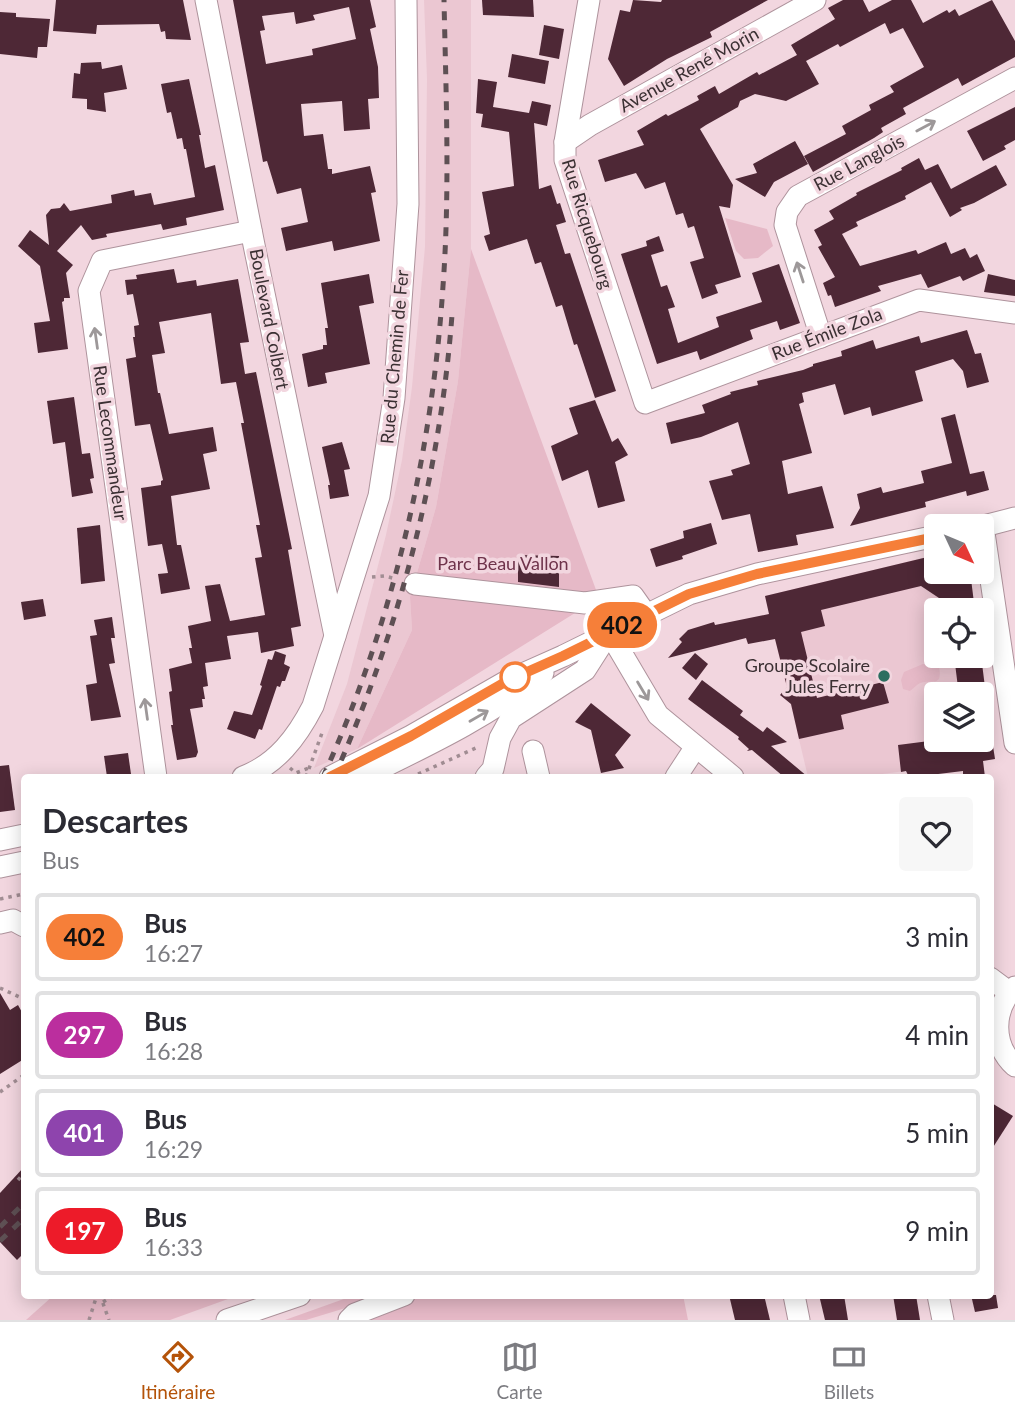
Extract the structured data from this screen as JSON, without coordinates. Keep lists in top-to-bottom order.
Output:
{
  "streets": {
    "street": [
      "Avenue René Morin",
      "Rue Langlois",
      "Rue Ricquebourg",
      "Boulevard Colbert",
      "Rue Émile Zola",
      "Rue du Chemin de Fer",
      "Rue Lecommandeur"
    ]
  },
  "crossings": [
    ["Avenue René Morin", "Rue Ricquebourg"],
    ["Rue Langlois", "Rue Émile Zola"],
    ["Rue Ricquebourg", "Rue Émile Zola"],
    ["Boulevard Colbert", "Rue du Chemin de Fer"],
    ["Boulevard Colbert", "Rue Lecommandeur"]
  ],
  "one_way": ["Rue Langlois", "Rue Lecommandeur"],
  "parks": ["Parc Beau Vallon"],
  "places": ["Groupe Scolaire Jules Ferry"],
  "lines": ["bus line 402"],
  "north": "bottom right",
  "page": {
    "on_map": "402",
    "heading": ["Descartes", "Bus"],
    "list": [
      {
        "mark": "402",
        "name": "Bus",
        "note": "16:27",
        "value": "3 min"
      },
      {
        "mark": "297",
        "name": "Bus",
        "note": "16:28",
        "value": "4 min"
      },
      {
        "mark": "401",
        "name": "Bus",
        "note": "16:29",
        "value": "5 min"
      },
      {
        "mark": "197",
        "name": "Bus",
        "note": "16:33",
        "value": "9 min"
      }
    ],
    "tabs": ["Itinéraire", "Carte", "Billets"]
  }
}
